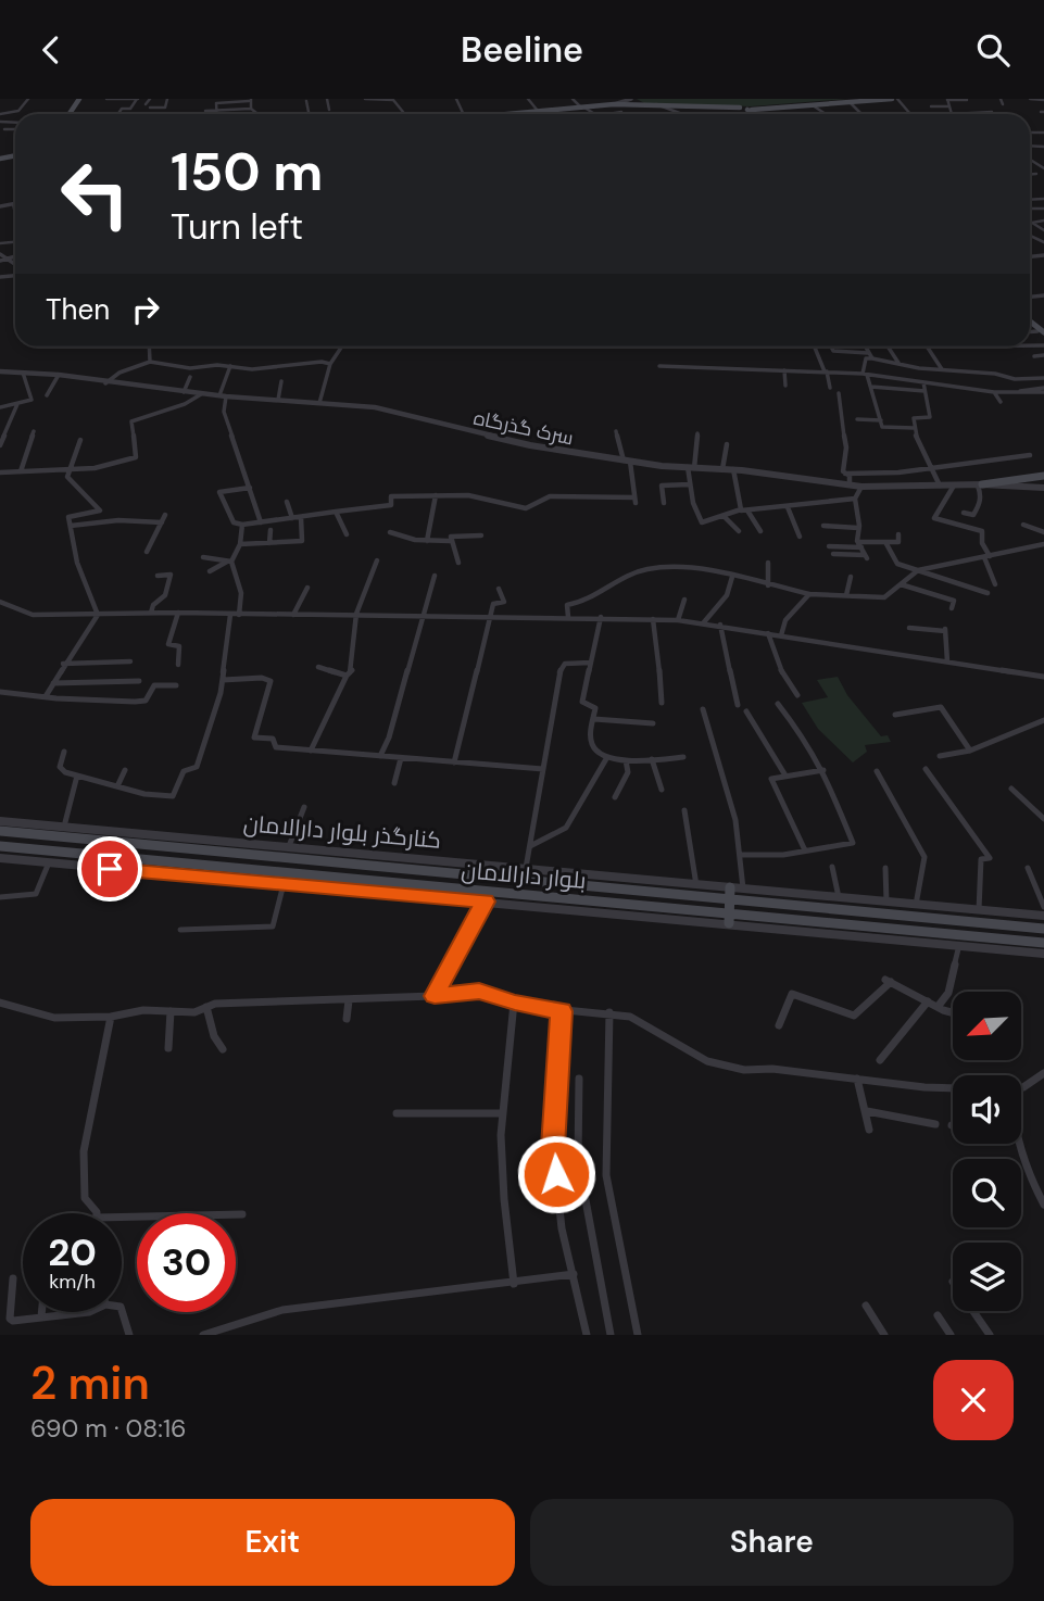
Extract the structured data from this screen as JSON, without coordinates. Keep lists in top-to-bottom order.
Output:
{
  "streets": {
    "main road": ["بلوار دارالامان"],
    "street": ["سرک گذرگاه", "کنارگذر بلوار دارالامان"]
  },
  "crossings": [
    ["کنارگذر بلوار دارالامان", "بلوار دارالامان"]
  ],
  "north": "bottom left",
  "page": {
    "header": "Beeline",
    "turn": ["150 m", "Turn left"],
    "then": "Then",
    "speed": "20 km/h",
    "limit": "30",
    "heading": ["2 min", "690 m · 08:16"],
    "buttons": ["Exit", "Share"]
  }
}
